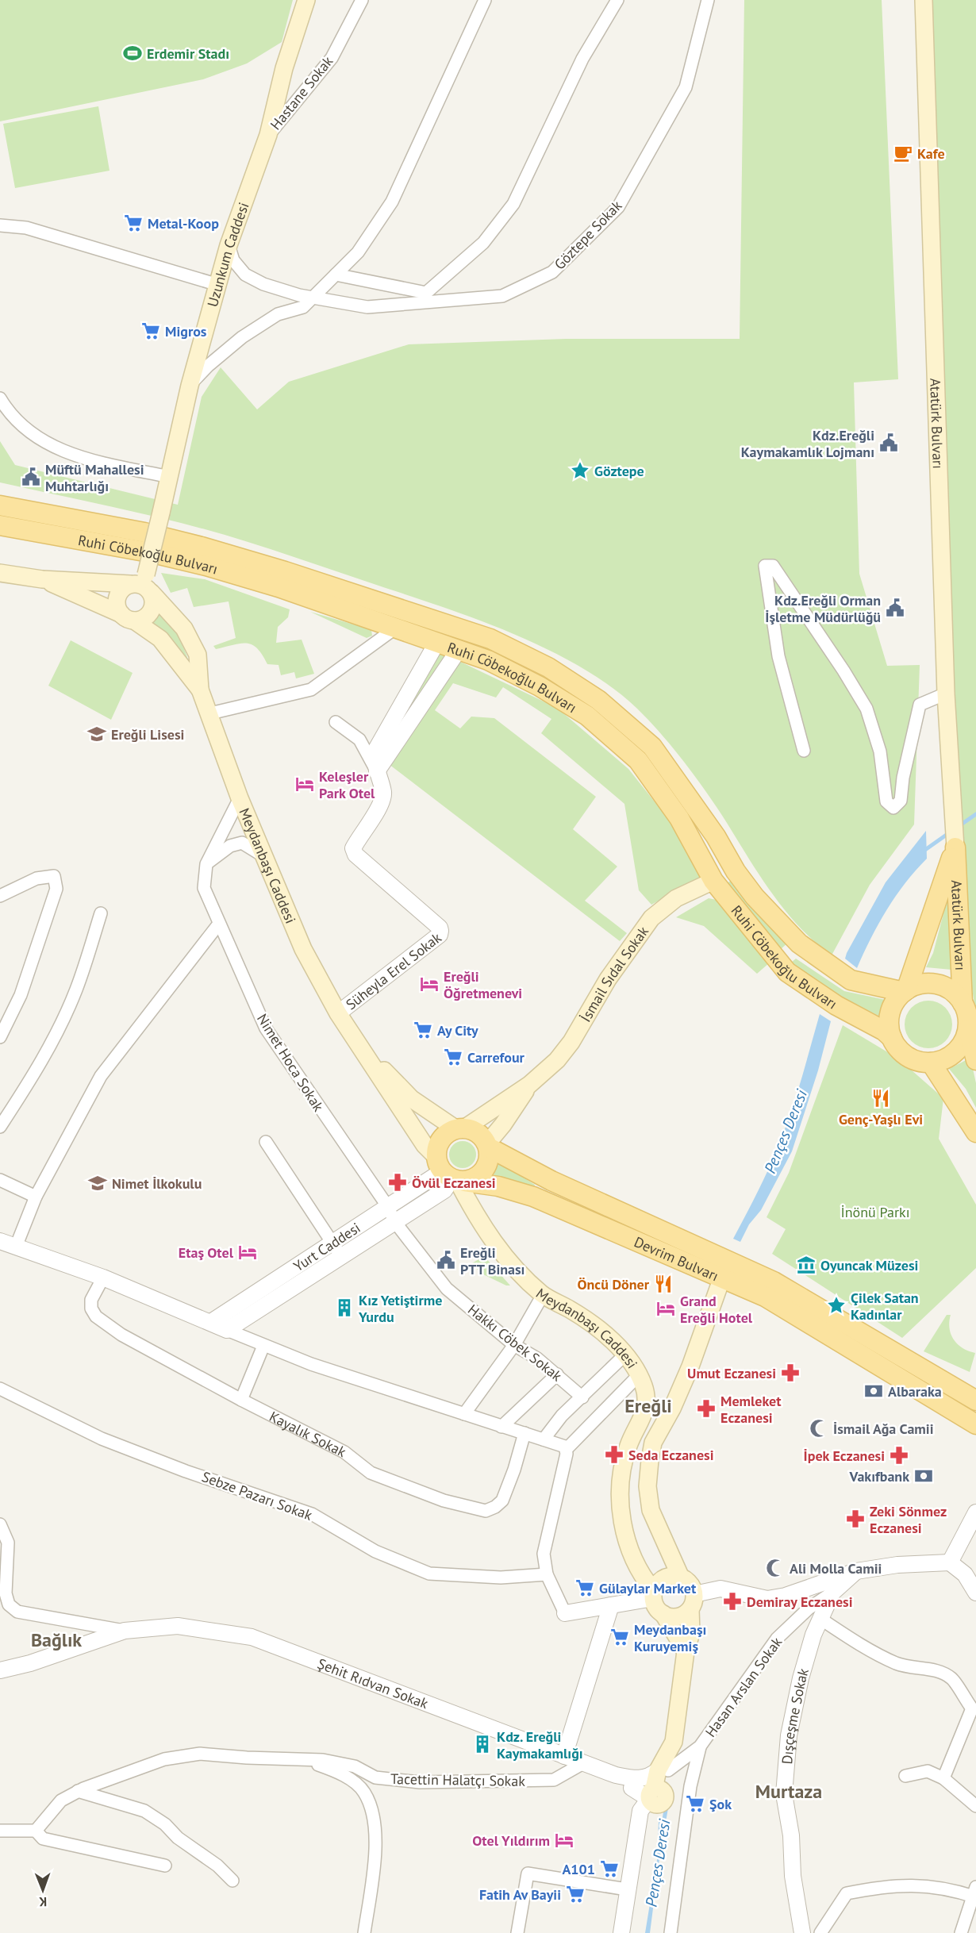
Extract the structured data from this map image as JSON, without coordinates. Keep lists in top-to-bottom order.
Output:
{
  "streets": {
    "main road": [
      "Uzunkum Caddesi",
      "Atatürk Bulvarı",
      "Ruhi Cöbekoğlu Bulvarı",
      "Meydanbaşı Caddesi",
      "İsmail Sıdal Sokak",
      "Devrim Bulvarı"
    ],
    "street": [
      "Hastane Sokak",
      "Göztepe Sokak",
      "Süheyla Erel Sokak",
      "Nimet Hoca Sokak",
      "Yurt Caddesi",
      "Hakkı Cöbek Sokak",
      "Kayalık Sokak",
      "Sebze Pazarı Sokak",
      "Şehit Rıdvan Sokak",
      "Hasan Arslan Sokak",
      "Dışçeşme Sokak",
      "Tacettin Halatçı Sokak"
    ]
  },
  "crossings": [
    ["Hastane Sokak", "Uzunkum Caddesi"],
    ["Göztepe Sokak", "Uzunkum Caddesi"],
    ["Uzunkum Caddesi", "Meydanbaşı Caddesi"],
    ["Atatürk Bulvarı", "Ruhi Cöbekoğlu Bulvarı"],
    ["Ruhi Cöbekoğlu Bulvarı", "Süheyla Erel Sokak"],
    ["Ruhi Cöbekoğlu Bulvarı", "İsmail Sıdal Sokak"],
    ["Meydanbaşı Caddesi", "Süheyla Erel Sokak"],
    ["Meydanbaşı Caddesi", "İsmail Sıdal Sokak"],
    ["Meydanbaşı Caddesi", "Nimet Hoca Sokak"],
    ["Meydanbaşı Caddesi", "Yurt Caddesi"],
    ["Meydanbaşı Caddesi", "Devrim Bulvarı"],
    ["İsmail Sıdal Sokak", "Devrim Bulvarı"],
    ["Nimet Hoca Sokak", "Yurt Caddesi"],
    ["Nimet Hoca Sokak", "Hakkı Cöbek Sokak"],
    ["Yurt Caddesi", "Devrim Bulvarı"],
    ["Yurt Caddesi", "Hakkı Cöbek Sokak"],
    ["Şehit Rıdvan Sokak", "Tacettin Halatçı Sokak"],
    ["Hasan Arslan Sokak", "Dışçeşme Sokak"]
  ],
  "districts": ["Ereğli", "Bağlık", "Murtaza"],
  "water": ["Pençes Deresi"],
  "parks": ["İnönü Parkı"],
  "places": {
    "sports": ["Erdemir Stadı"],
    "cafe": ["Kafe"],
    "supermarket": [
      "Metal-Koop",
      "Migros",
      "Ay City",
      "Carrefour",
      "Gülaylar Market",
      "Meydanbaşı Kuruyemiş",
      "Şok",
      "A101",
      "Fatih Av Bayii"
    ],
    "public building": [
      "Kdz.Ereğli Kaymakamlık Lojmanı",
      "Müftü Mahallesi Muhtarlığı",
      "Kdz.Ereğli Orman İşletme Müdürlüğü",
      "Ereğli PTT Binası"
    ],
    "place": ["Göztepe", "Çilek Satan Kadınlar"],
    "school or university": ["Ereğli Lisesi", "Nimet İlkokulu"],
    "hotel": [
      "Keleşler Park Otel",
      "Ereğli Öğretmenevi",
      "Etaş Otel",
      "Grand Ereğli Hotel",
      "Otel Yıldırım"
    ],
    "restaurant": ["Genç-Yaşlı Evi", "Öncü Döner"],
    "pharmacy": [
      "Övül Eczanesi",
      "Umut Eczanesi",
      "Memleket Eczanesi",
      "Seda Eczanesi",
      "İpek Eczanesi",
      "Zeki Sönmez Eczanesi",
      "Demiray Eczanesi"
    ],
    "museum": ["Oyuncak Müzesi"],
    "building": ["Kız Yetiştirme Yurdu", "Kdz. Ereğli Kaymakamlığı"],
    "bank": ["Albaraka", "Vakıfbank"],
    "mosque": ["İsmail Ağa Camii", "Ali Molla Camii"]
  },
  "north": "bottom"
}
